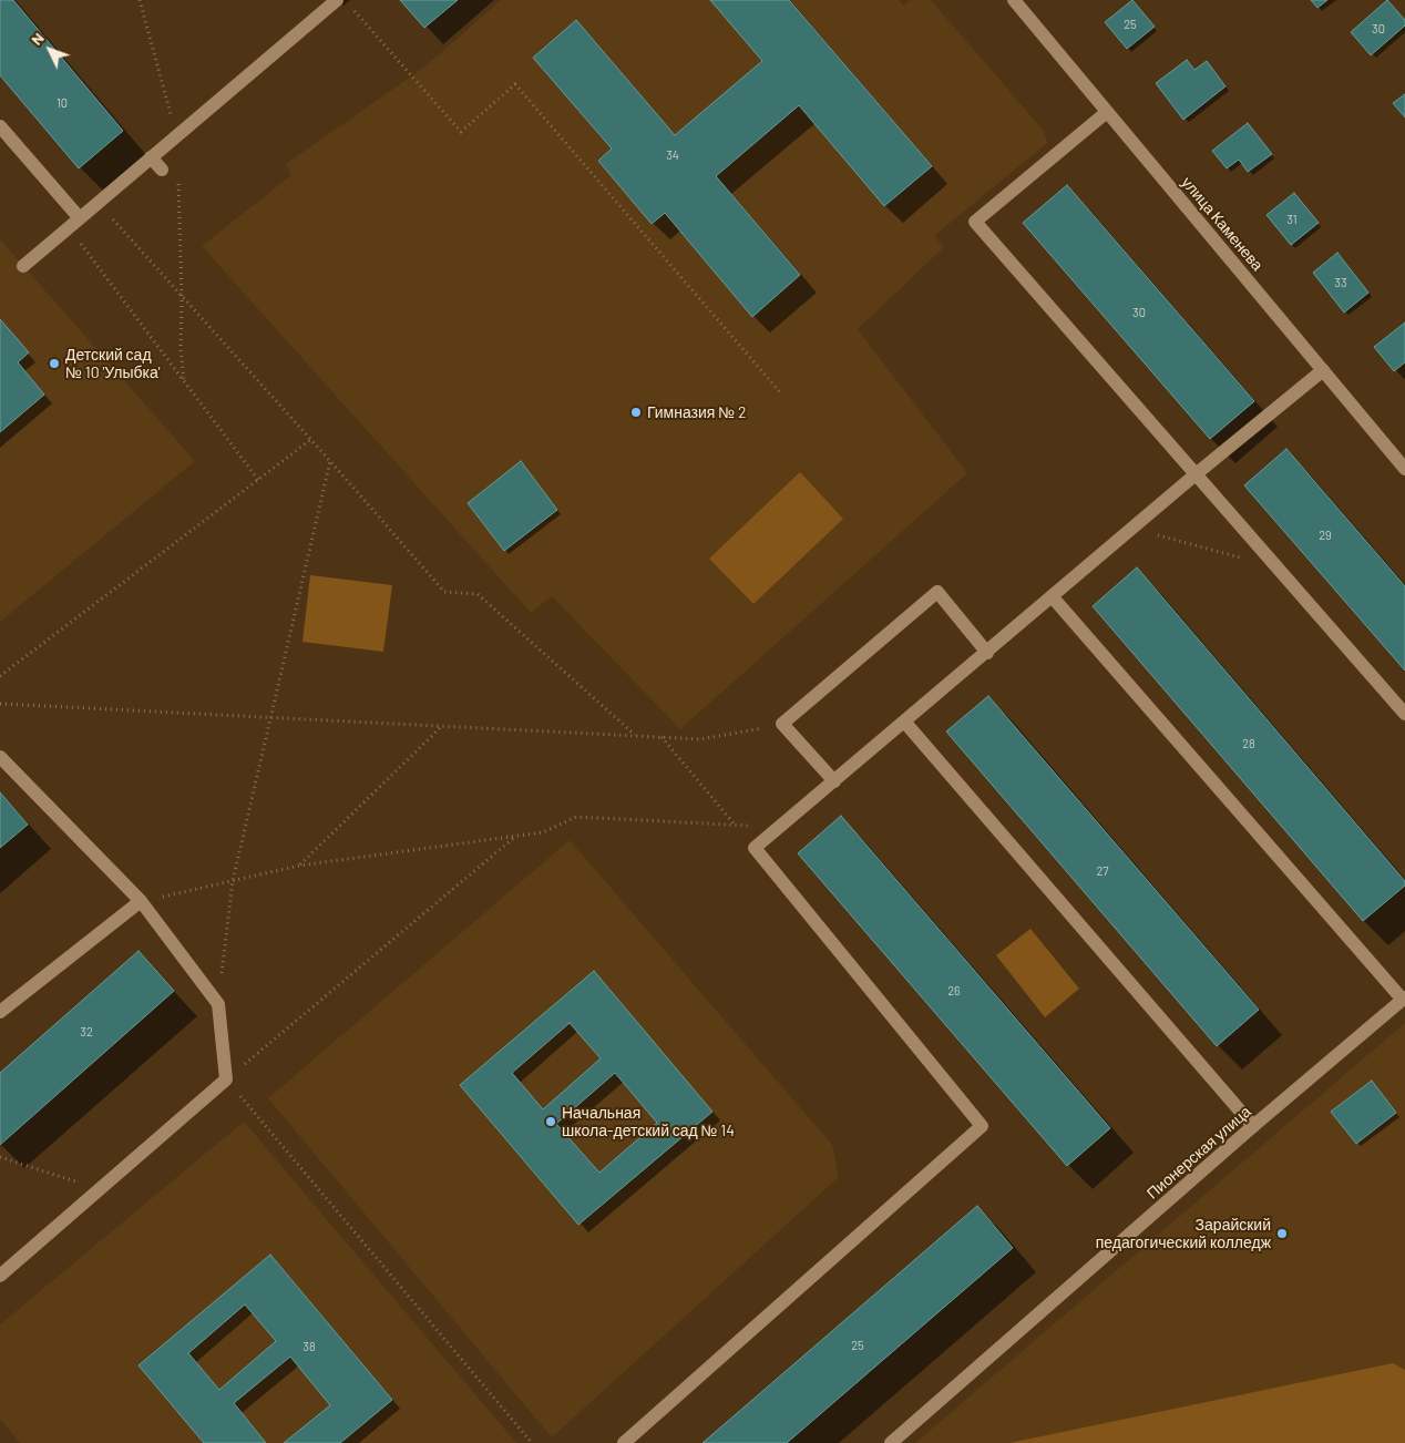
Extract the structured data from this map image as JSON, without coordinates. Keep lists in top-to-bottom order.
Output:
{
  "streets": {
    "main road": ["улица Каменева", "Пионерская улица"]
  },
  "places": [
    "Детский сад № 10 'Улыбка'",
    "Гимназия № 2",
    "Начальная школа-детский сад № 14",
    "Зарайский педагогический колледж"
  ],
  "house_numbers": [
    "25",
    "30",
    "10",
    "34",
    "31",
    "33",
    "30",
    "29",
    "28",
    "27",
    "26",
    "32",
    "25",
    "38"
  ],
  "north": "top left"
}
